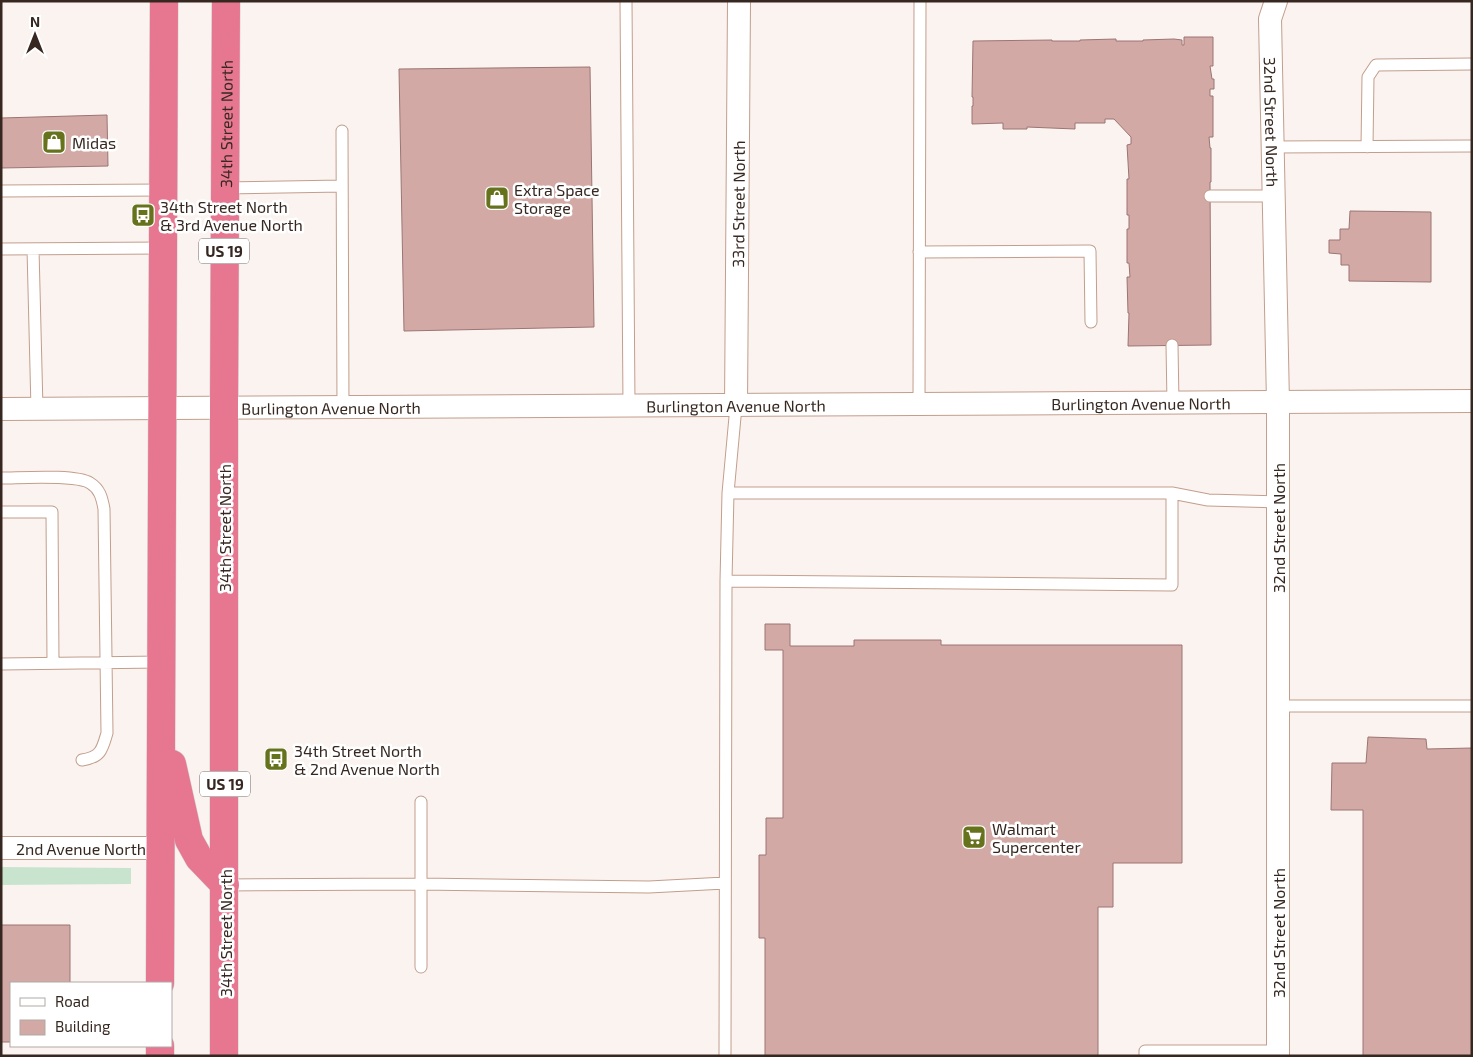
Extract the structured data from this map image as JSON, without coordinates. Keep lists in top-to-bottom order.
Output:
{
  "streets": {
    "highway": ["34th Street North", "US 19"],
    "street": [
      "32nd Street North",
      "33rd Street North",
      "Burlington Avenue North",
      "2nd Avenue North"
    ]
  },
  "crossings": [
    ["32nd Street North", "Burlington Avenue North"],
    ["34th Street North", "Burlington Avenue North"],
    ["33rd Street North", "Burlington Avenue North"]
  ],
  "places": {
    "shop": ["Midas", "Extra Space Storage"],
    "bus stop": ["34th Street North & 3rd Avenue North", "34th Street North & 2nd Avenue North"],
    "supermarket": ["Walmart Supercenter"]
  },
  "legend": ["Road", "Building"],
  "north": "top"
}
